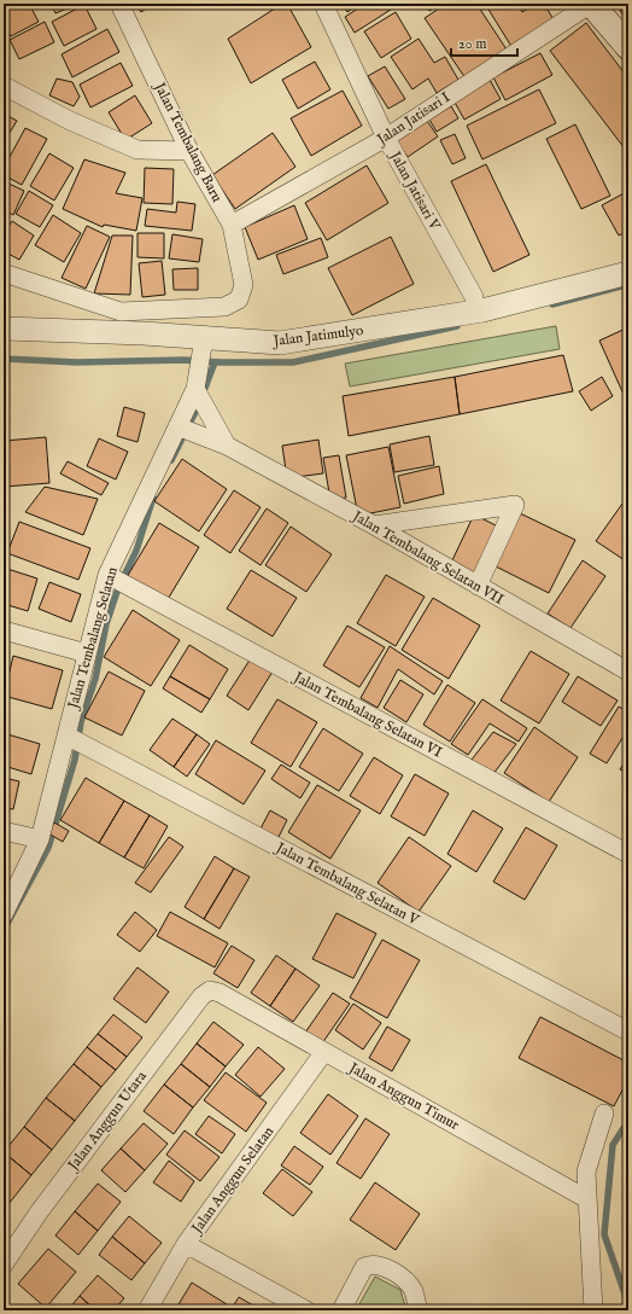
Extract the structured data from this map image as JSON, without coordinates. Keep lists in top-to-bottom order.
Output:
{
  "streets": {
    "street": [
      "Jalan Jatisari I",
      "Jalan Tembalang Baru",
      "Jalan Jatisari V",
      "Jalan Jatimulyo",
      "Jalan Tembalang Selatan VII",
      "Jalan Tembalang Selatan",
      "Jalan Tembalang Selatan VI",
      "Jalan Tembalang Selatan V",
      "Jalan Anggun Timur",
      "Jalan Anggun Utara",
      "Jalan Anggun Selatan"
    ]
  },
  "crossings": [
    ["Jalan Jatisari I", "Jalan Tembalang Baru"],
    ["Jalan Jatisari I", "Jalan Jatisari V"],
    ["Jalan Jatimulyo", "Jalan Tembalang Selatan"],
    ["Jalan Tembalang Selatan VII", "Jalan Tembalang Selatan"],
    ["Jalan Tembalang Selatan", "Jalan Tembalang Selatan VI"],
    ["Jalan Tembalang Selatan", "Jalan Tembalang Selatan V"],
    ["Jalan Anggun Timur", "Jalan Anggun Utara"],
    ["Jalan Anggun Timur", "Jalan Anggun Selatan"]
  ],
  "scale_bar": "20 m"
}
